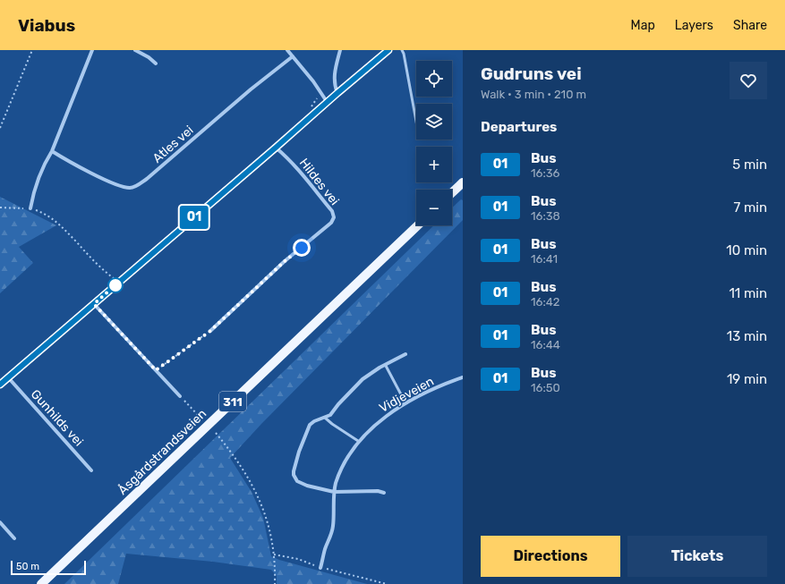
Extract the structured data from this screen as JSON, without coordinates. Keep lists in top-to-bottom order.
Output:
{
  "streets": {
    "main road": ["311", "Åsgårdstrandsveien"],
    "street": [
      "Atles vei",
      "Hildes vei",
      "Vidjeveien",
      "Gunhilds vei"
    ]
  },
  "lines": ["bus line 01"],
  "scale_bar": "50 m",
  "page": {
    "header": "Viabus",
    "nav": ["Map", "Layers", "Share"],
    "on_map": "01",
    "heading": [
      ["Gudruns vei", "Walk · 3 min · 210 m"],
      "Departures"
    ],
    "map_buttons": ["+", "−"],
    "list": [
      {
        "mark": "01",
        "name": "Bus",
        "note": "16:36",
        "value": "5 min"
      },
      {
        "mark": "01",
        "name": "Bus",
        "note": "16:38",
        "value": "7 min"
      },
      {
        "mark": "01",
        "name": "Bus",
        "note": "16:41",
        "value": "10 min"
      },
      {
        "mark": "01",
        "name": "Bus",
        "note": "16:42",
        "value": "11 min"
      },
      {
        "mark": "01",
        "name": "Bus",
        "note": "16:44",
        "value": "13 min"
      },
      {
        "mark": "01",
        "name": "Bus",
        "note": "16:50",
        "value": "19 min"
      }
    ],
    "buttons": ["Directions", "Tickets"],
    "scale": "50 m"
  }
}
